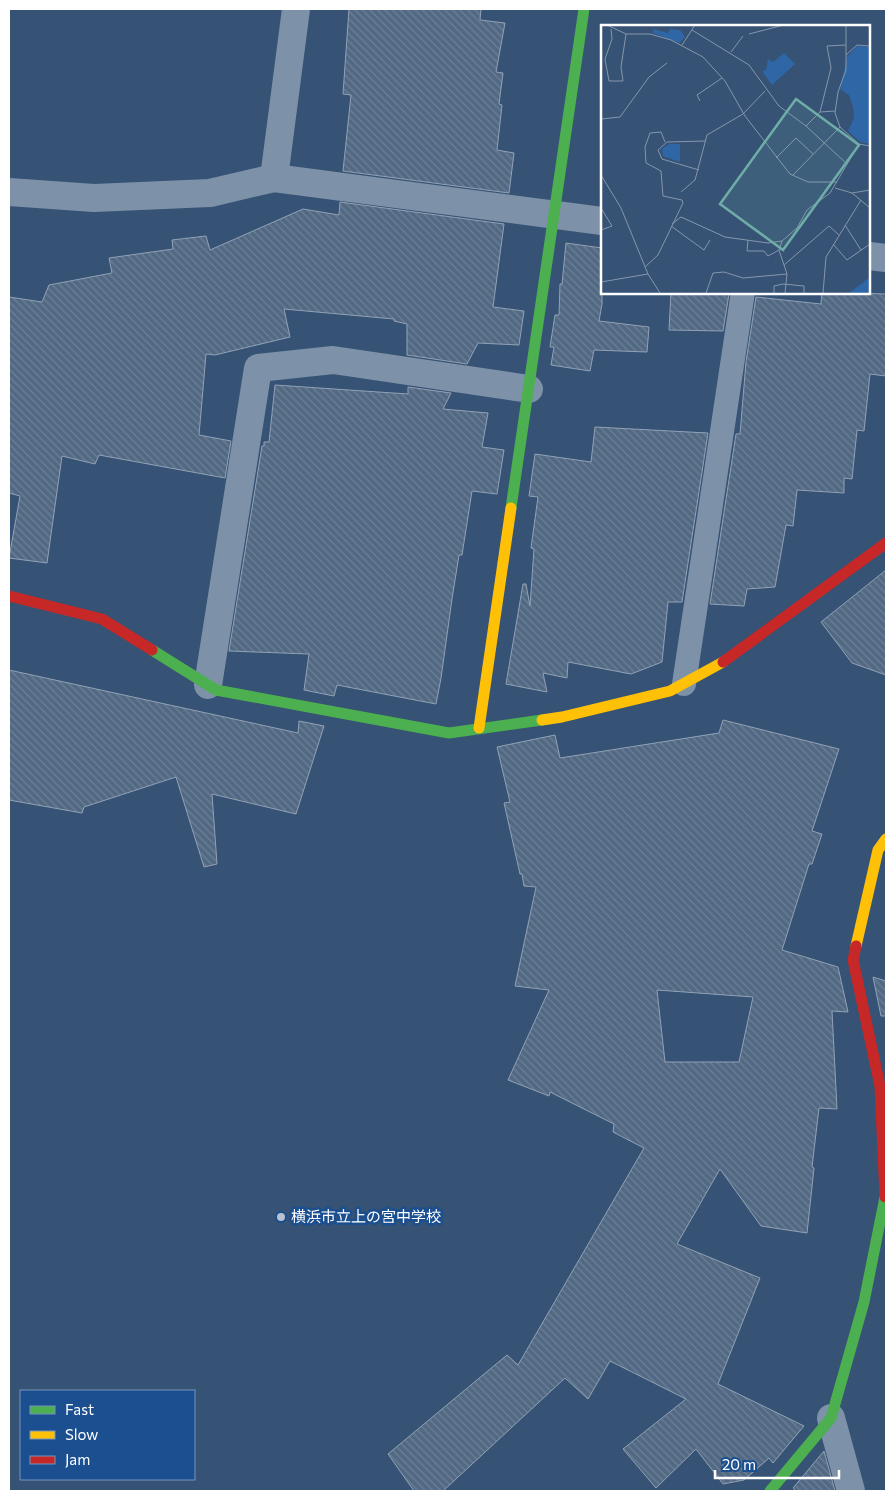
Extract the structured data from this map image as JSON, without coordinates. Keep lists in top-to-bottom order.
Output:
{
  "places": ["横浜市立上の宮中学校"],
  "legend": ["Fast", "Slow", "Jam"],
  "scale_bar": "20 m"
}
